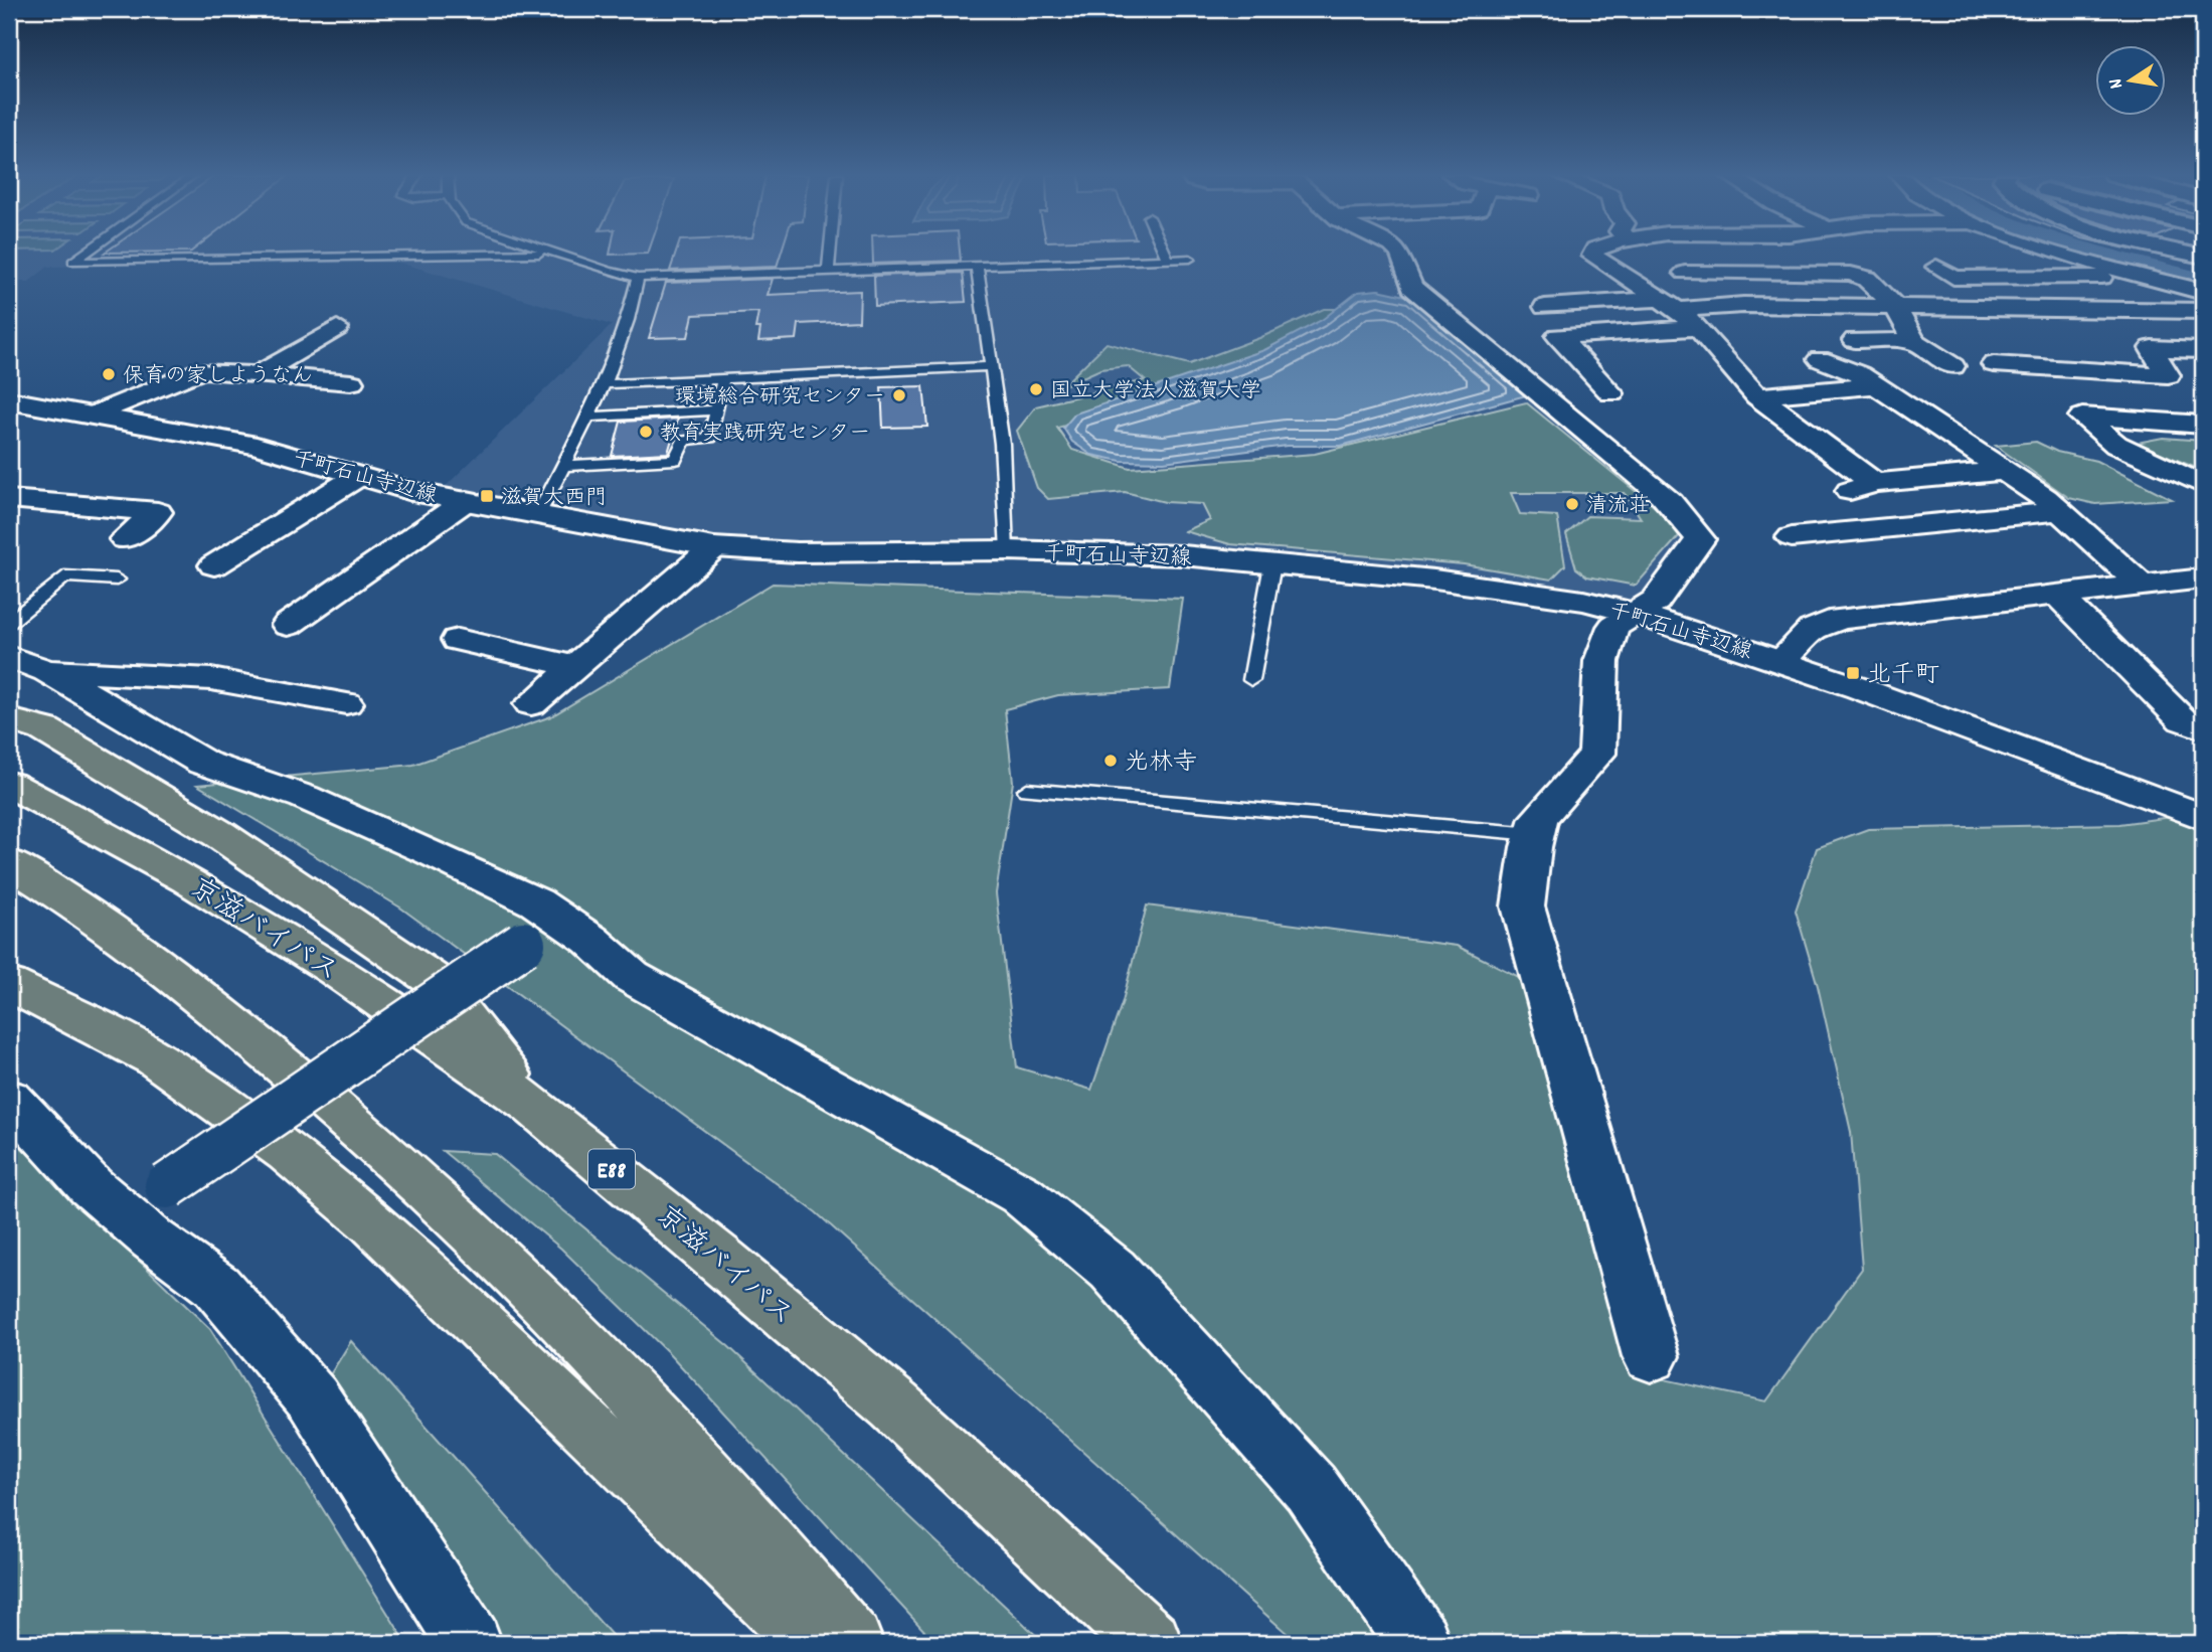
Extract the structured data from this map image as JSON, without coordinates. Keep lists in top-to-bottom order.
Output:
{
  "streets": {
    "highway": ["京滋バイパス", "E88"],
    "street": ["千町石山寺辺線"]
  },
  "places": {
    "other": [
      "保育の家しようなん",
      "国立大学法人滋賀大学",
      "環境総合研究センター",
      "教育実践研究センター",
      "清流荘",
      "光林寺"
    ],
    "transit": ["滋賀大西門", "北千町"]
  },
  "north": "left"
}
